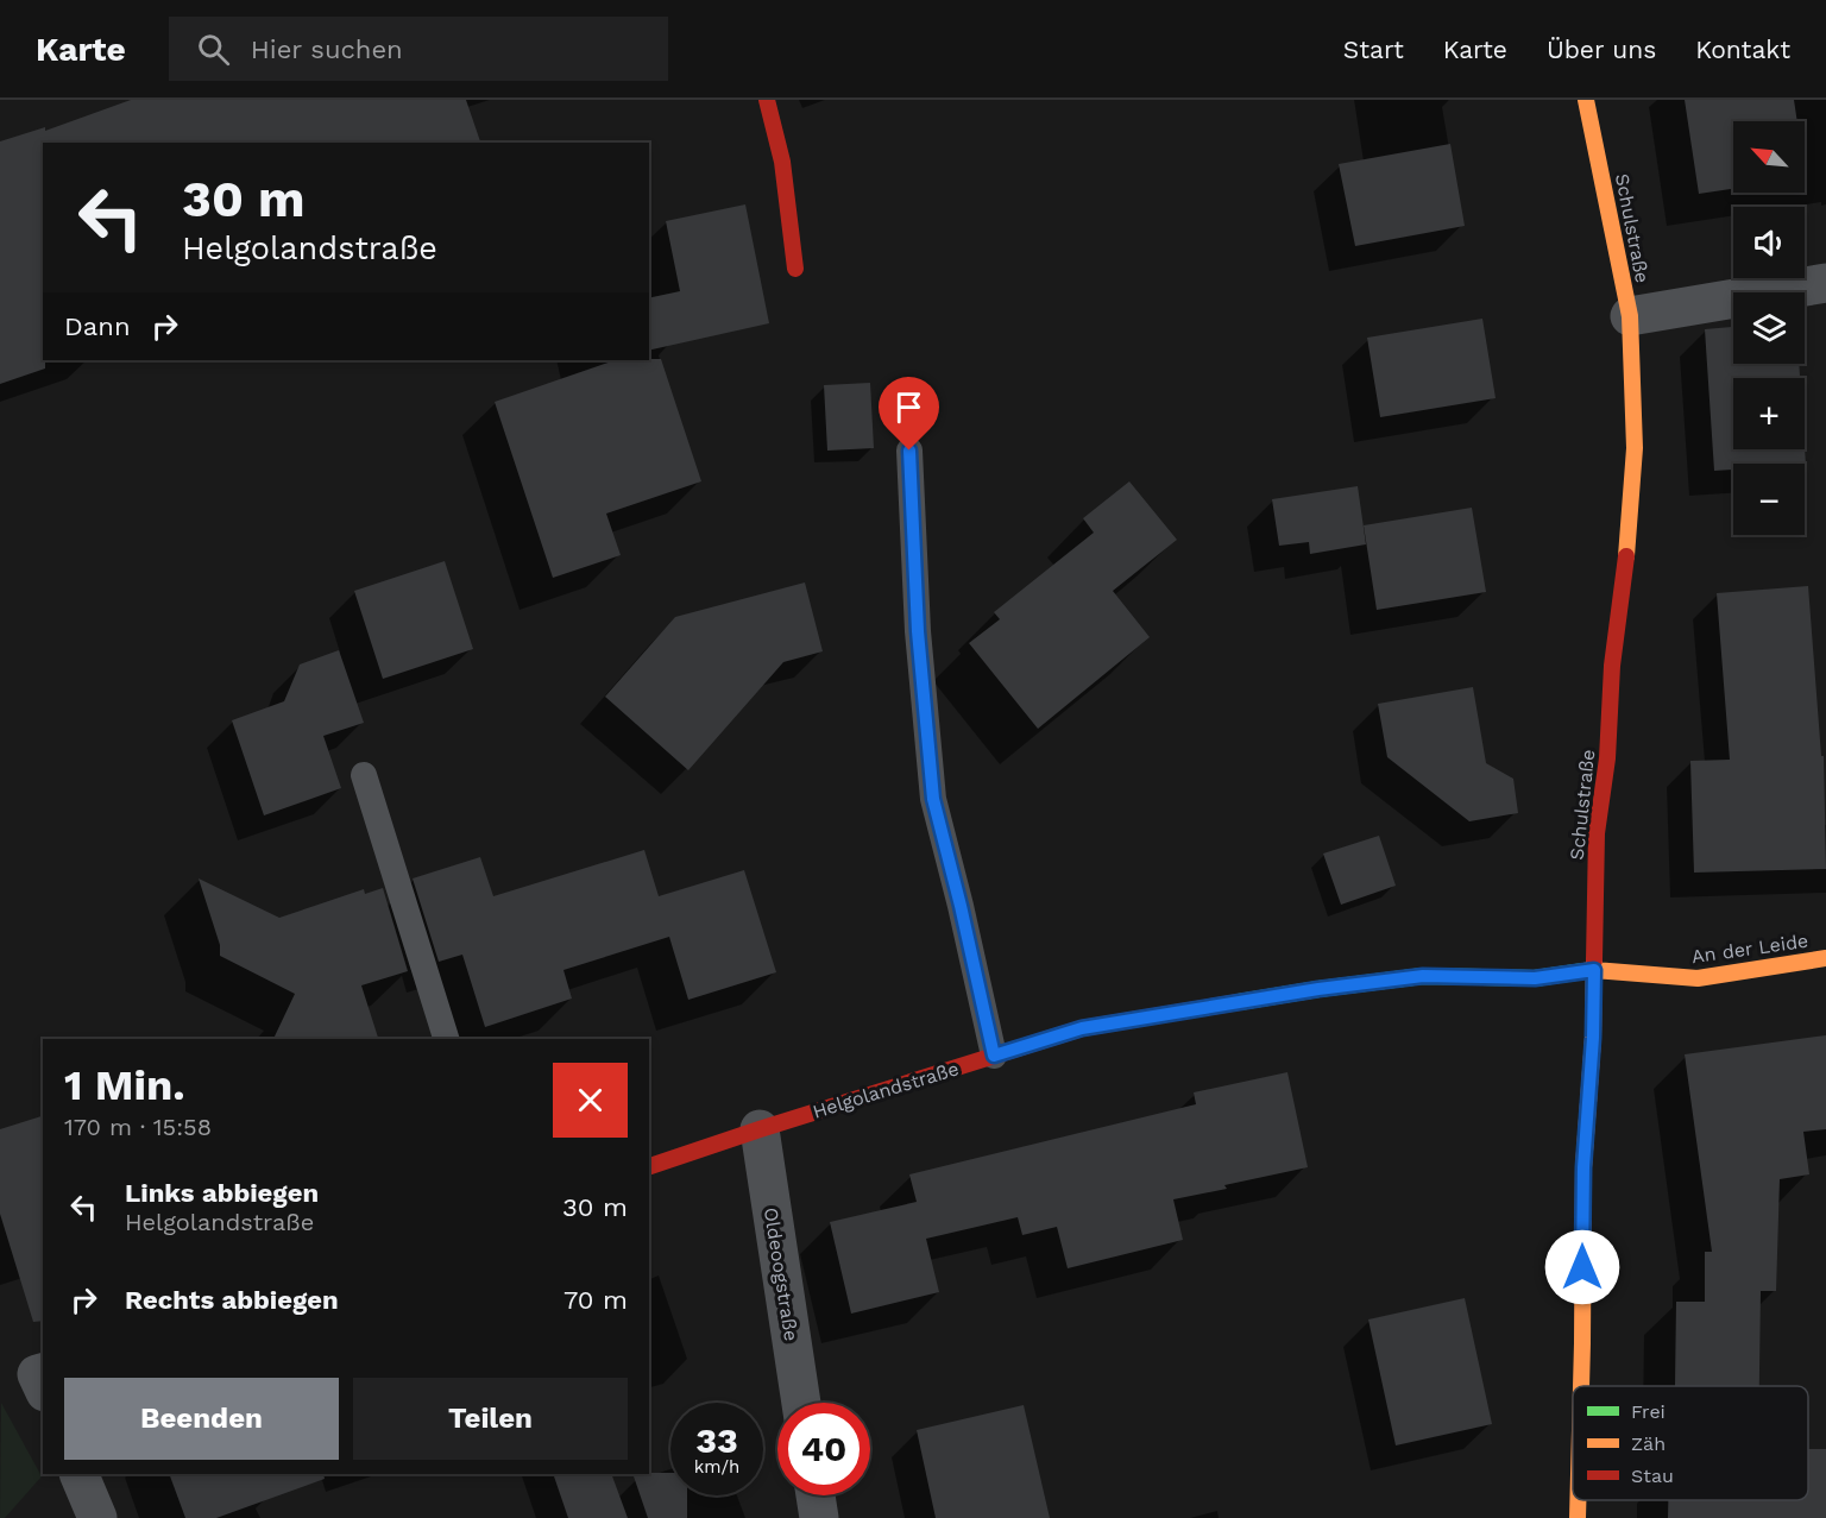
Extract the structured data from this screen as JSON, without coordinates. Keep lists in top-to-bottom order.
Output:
{
  "streets": {
    "street": [
      "Schulstraße",
      "An der Leide",
      "Helgolandstraße",
      "Oldeoogstraße"
    ]
  },
  "crossings": [
    ["Schulstraße", "An der Leide"],
    ["Schulstraße", "Helgolandstraße"],
    ["An der Leide", "Helgolandstraße"],
    ["Helgolandstraße", "Oldeoogstraße"]
  ],
  "legend": ["Frei", "Zäh", "Stau"],
  "north": "top left",
  "page": {
    "header": "Karte",
    "search": "Hier suchen",
    "nav": [
      "Start",
      "Karte",
      "Über uns",
      "Kontakt"
    ],
    "map_buttons": ["+", "−"],
    "turn": ["30 m", "Helgolandstraße"],
    "then": "Dann",
    "heading": ["1 Min.", "170 m · 15:58"],
    "list": [
      {
        "name": "Links abbiegen",
        "note": "Helgolandstraße",
        "value": "30 m"
      },
      {
        "name": "Rechts abbiegen",
        "value": "70 m"
      }
    ],
    "buttons": ["Beenden", "Teilen"],
    "speed": "33 km/h",
    "limit": "40"
  }
}
